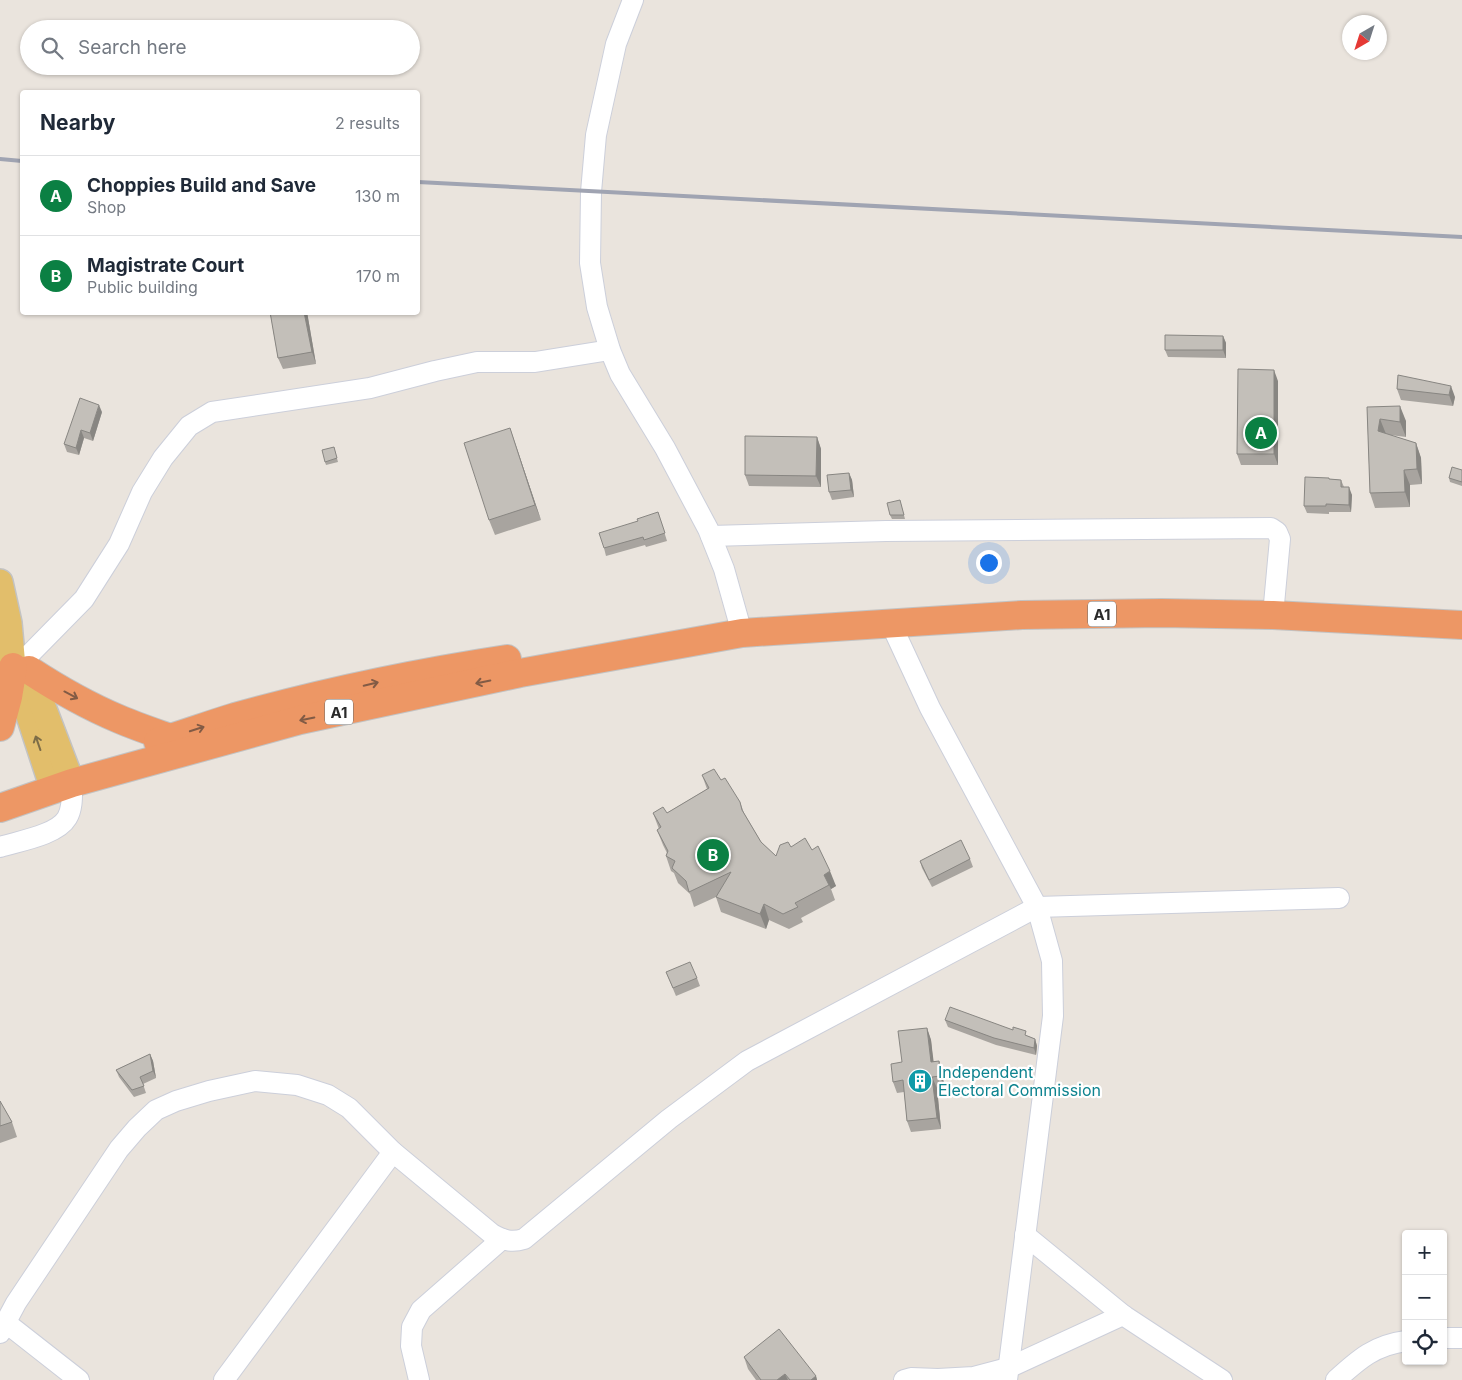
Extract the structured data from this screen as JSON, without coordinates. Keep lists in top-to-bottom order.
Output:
{
  "streets": {
    "highway": ["A1"]
  },
  "places": {
    "building": ["Independent Electoral Commission"]
  },
  "north": "bottom left",
  "page": {
    "search": "Search here",
    "heading": ["Nearby", "2 results"],
    "list": [
      {
        "mark": "A",
        "name": "Choppies Build and Save",
        "note": "Shop",
        "value": "130 m"
      },
      {
        "mark": "B",
        "name": "Magistrate Court",
        "note": "Public building",
        "value": "170 m"
      }
    ],
    "pins": ["A", "B"],
    "map_buttons": ["+", "−"]
  }
}
